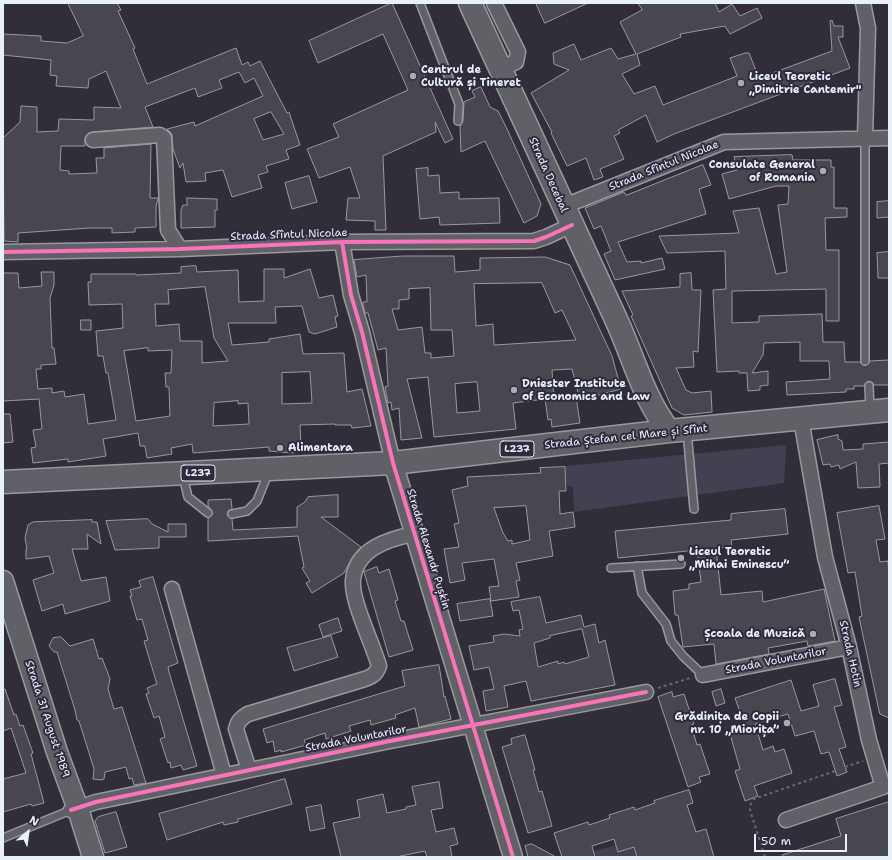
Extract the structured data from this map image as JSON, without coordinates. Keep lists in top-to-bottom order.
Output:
{
  "streets": {
    "main road": [
      "Strada Decebal",
      "Strada Ștefan cel Mare și Sfînt",
      "L237",
      "Strada 31 August 1989"
    ],
    "street": [
      "Strada Sfîntul Nicolae",
      "Strada Alexandr Pușkin",
      "Strada Hotin",
      "Strada Voluntarilor"
    ]
  },
  "crossings": [
    ["Strada Sfîntul Nicolae", "Strada Decebal"],
    ["Strada Sfîntul Nicolae", "Strada Alexandr Pușkin"],
    ["Strada Decebal", "Strada Ștefan cel Mare și Sfînt"],
    ["Strada Ștefan cel Mare și Sfînt", "Strada Alexandr Pușkin"],
    ["Strada Ștefan cel Mare și Sfînt", "Strada Hotin"],
    ["Strada Alexandr Pușkin", "Strada Voluntarilor"],
    ["Strada Hotin", "Strada Voluntarilor"],
    ["Strada Voluntarilor", "Strada 31 August 1989"]
  ],
  "places": [
    "Centrul de Cultură și Tineret",
    "Liceul Teoretic „Dimitrie Cantemir\"",
    "Consulate General of Romania",
    "Dniester Institute of Economics and Law",
    "Alimentara",
    "Liceul Teoretic „Mihai Eminescu”",
    "Școala de Muzică",
    "Grădinița de Copii nr. 10 „Miorița”"
  ],
  "scale_bar": "50 m",
  "north": "top right"
}
